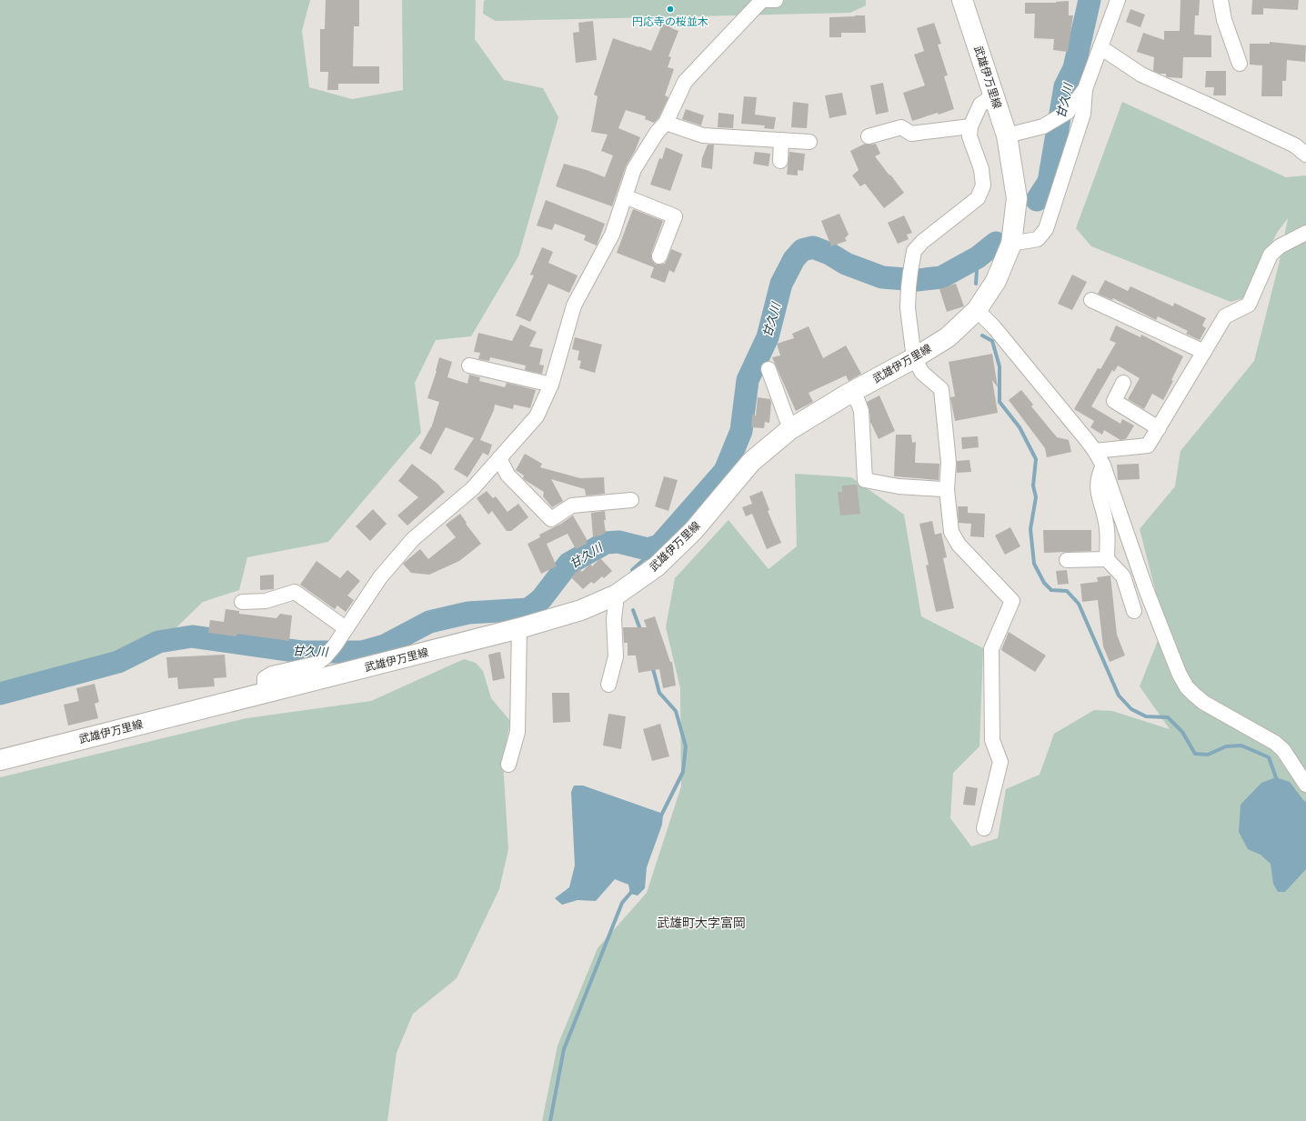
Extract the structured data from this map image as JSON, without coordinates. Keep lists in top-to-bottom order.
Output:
{
  "streets": {
    "main road": ["武雄伊万里線"]
  },
  "districts": ["武雄町大字富岡"],
  "water": ["甘久川"],
  "places": ["円応寺の桜並木"]
}
